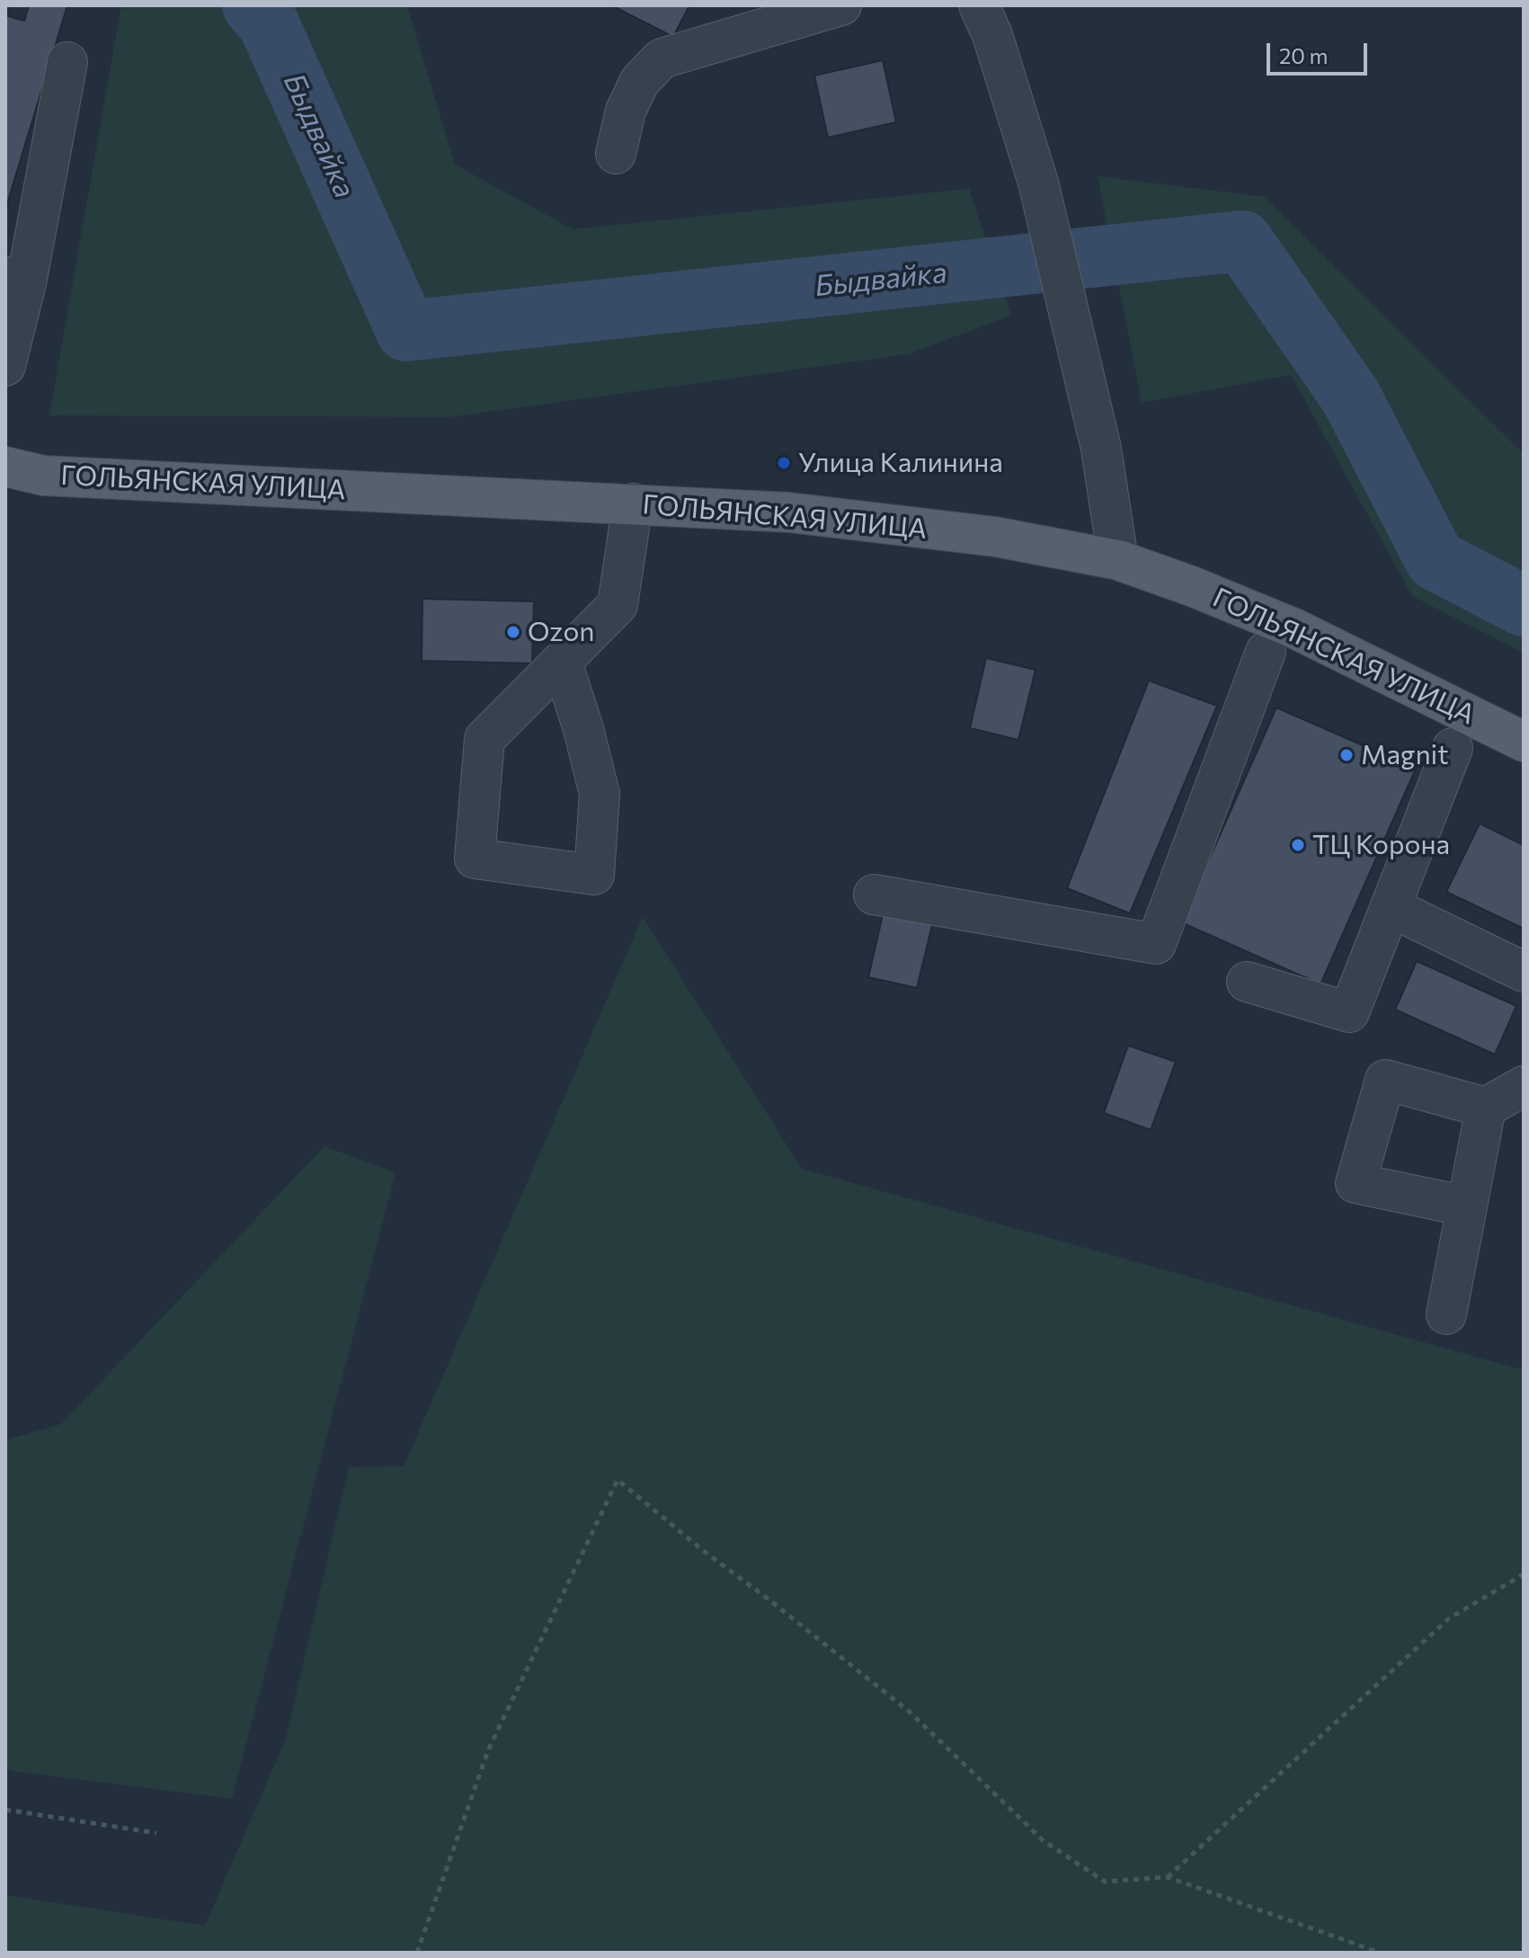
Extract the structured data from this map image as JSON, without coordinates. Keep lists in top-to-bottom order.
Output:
{
  "streets": {
    "main road": ["ГОЛЬЯНСКАЯ УЛИЦА"]
  },
  "water": ["Быдвайка"],
  "places": [
    "Улица Калинина",
    "Ozon",
    "Magnit",
    "ТЦ Корона"
  ],
  "scale_bar": "20 m"
}
